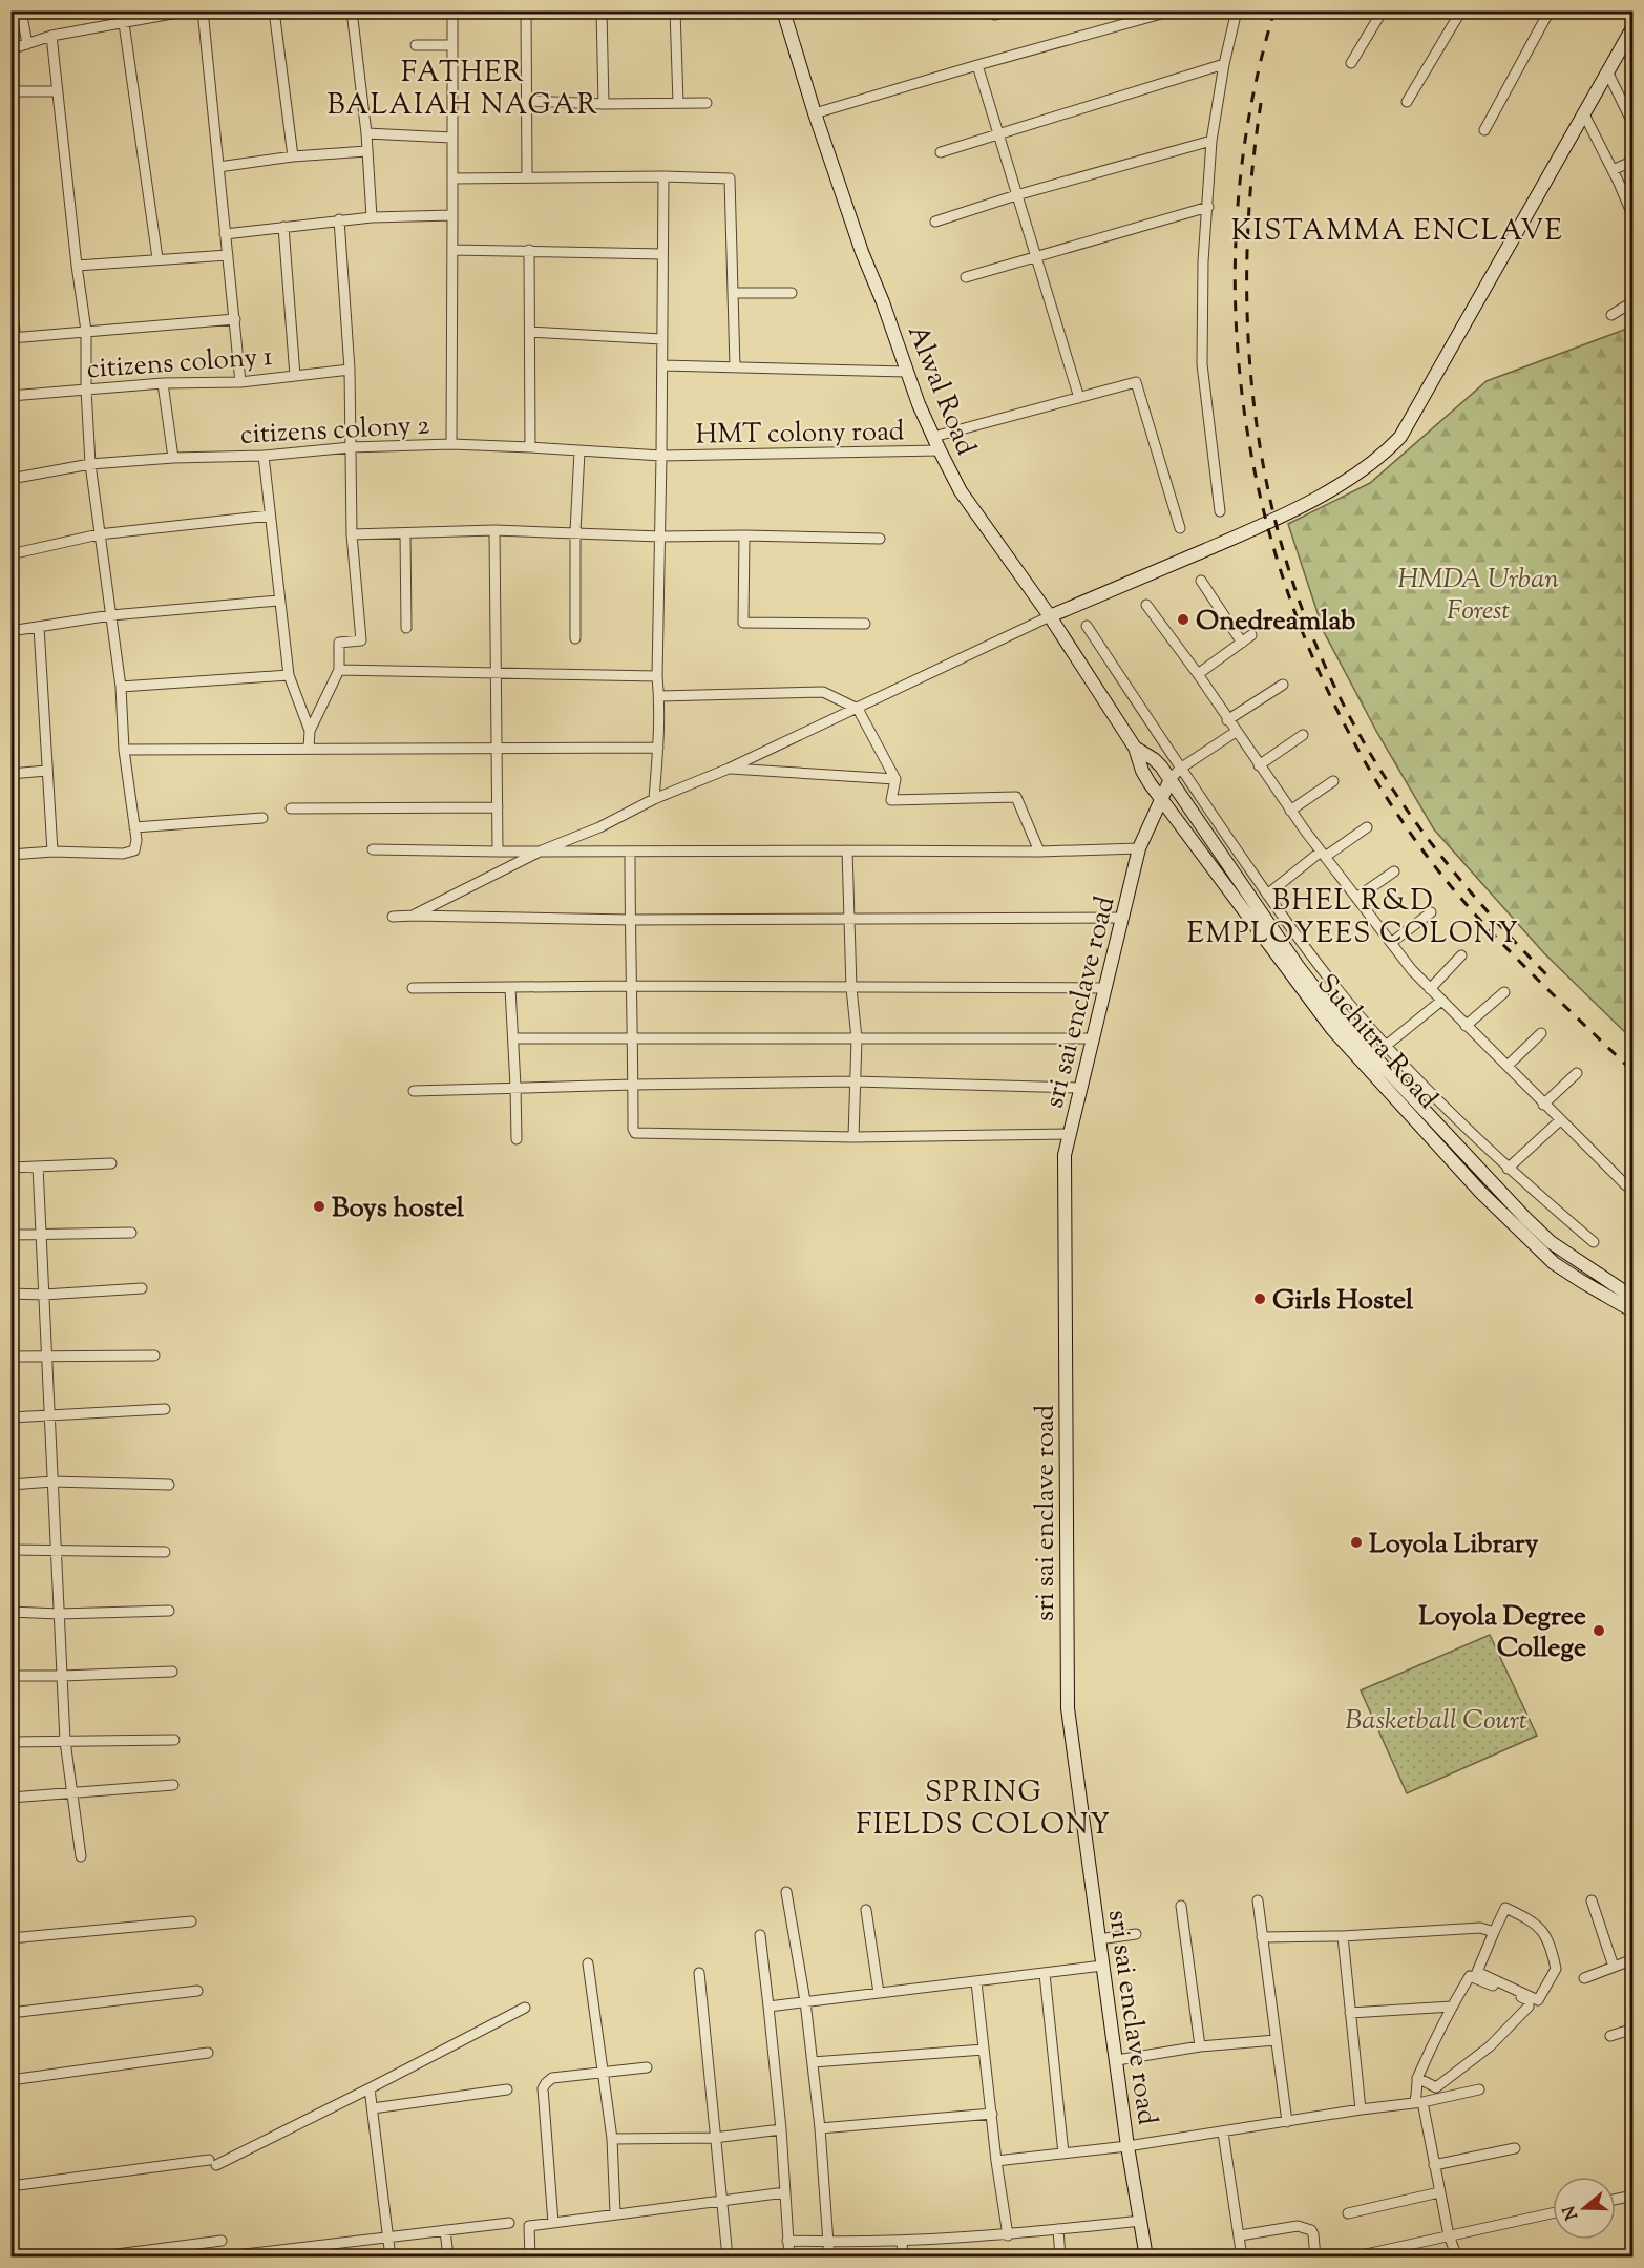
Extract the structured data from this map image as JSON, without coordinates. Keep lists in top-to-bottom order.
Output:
{
  "streets": {
    "street": [
      "citizens colony 1",
      "Alwal Road",
      "citizens colony 2",
      "HMT colony road",
      "sri sai enclave road",
      "Suchitra Road"
    ]
  },
  "crossings": [
    ["Alwal Road", "HMT colony road"],
    ["Alwal Road", "Suchitra Road"],
    ["citizens colony 2", "HMT colony road"],
    ["sri sai enclave road", "Suchitra Road"]
  ],
  "districts": [
    "FATHER BALAIAH NAGAR",
    "KISTAMMA ENCLAVE",
    "BHEL R&D EMPLOYEES COLONY",
    "SPRING FIELDS COLONY"
  ],
  "parks": ["HMDA Urban Forest", "Basketball Court"],
  "places": [
    "Onedreamlab",
    "Boys hostel",
    "Girls Hostel",
    "Loyola Library",
    "Loyola Degree College"
  ],
  "north": "left"
}
